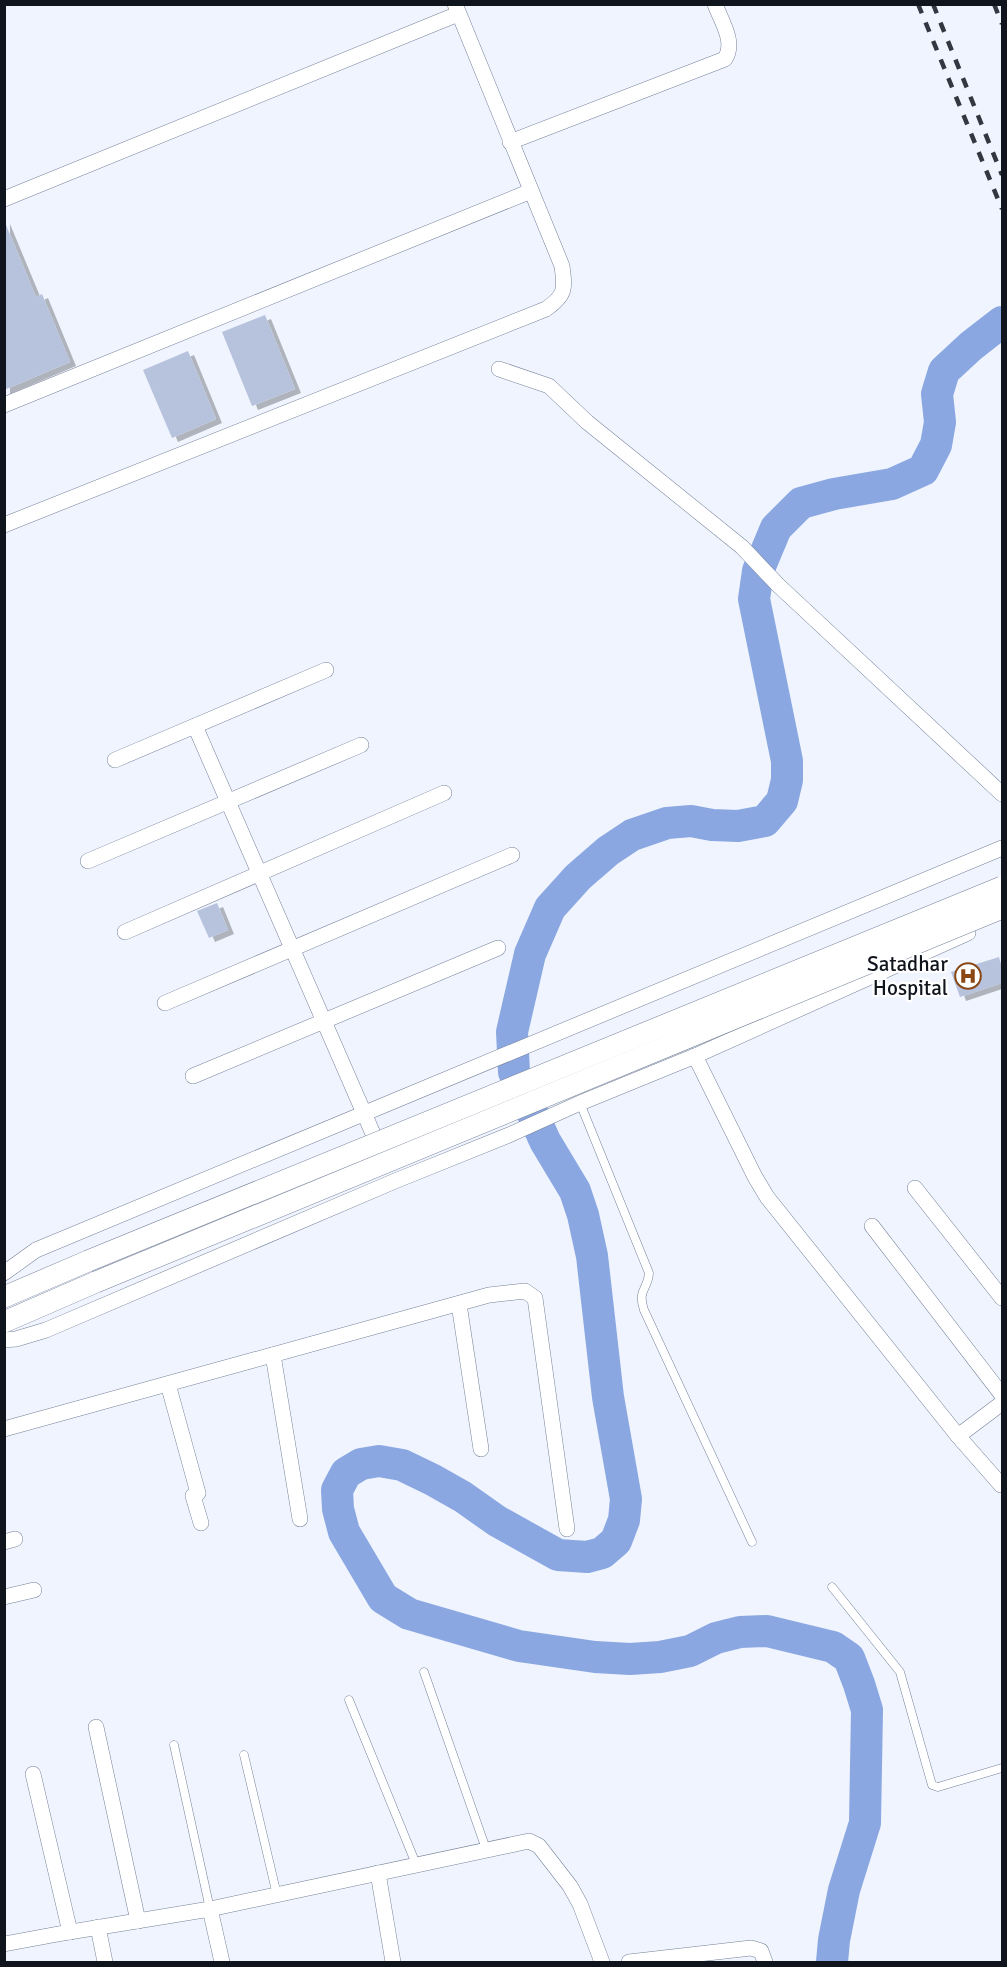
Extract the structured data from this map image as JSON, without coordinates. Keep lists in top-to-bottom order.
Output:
{
  "places": {
    "hospital": ["Satadhar Hospital"]
  }
}
